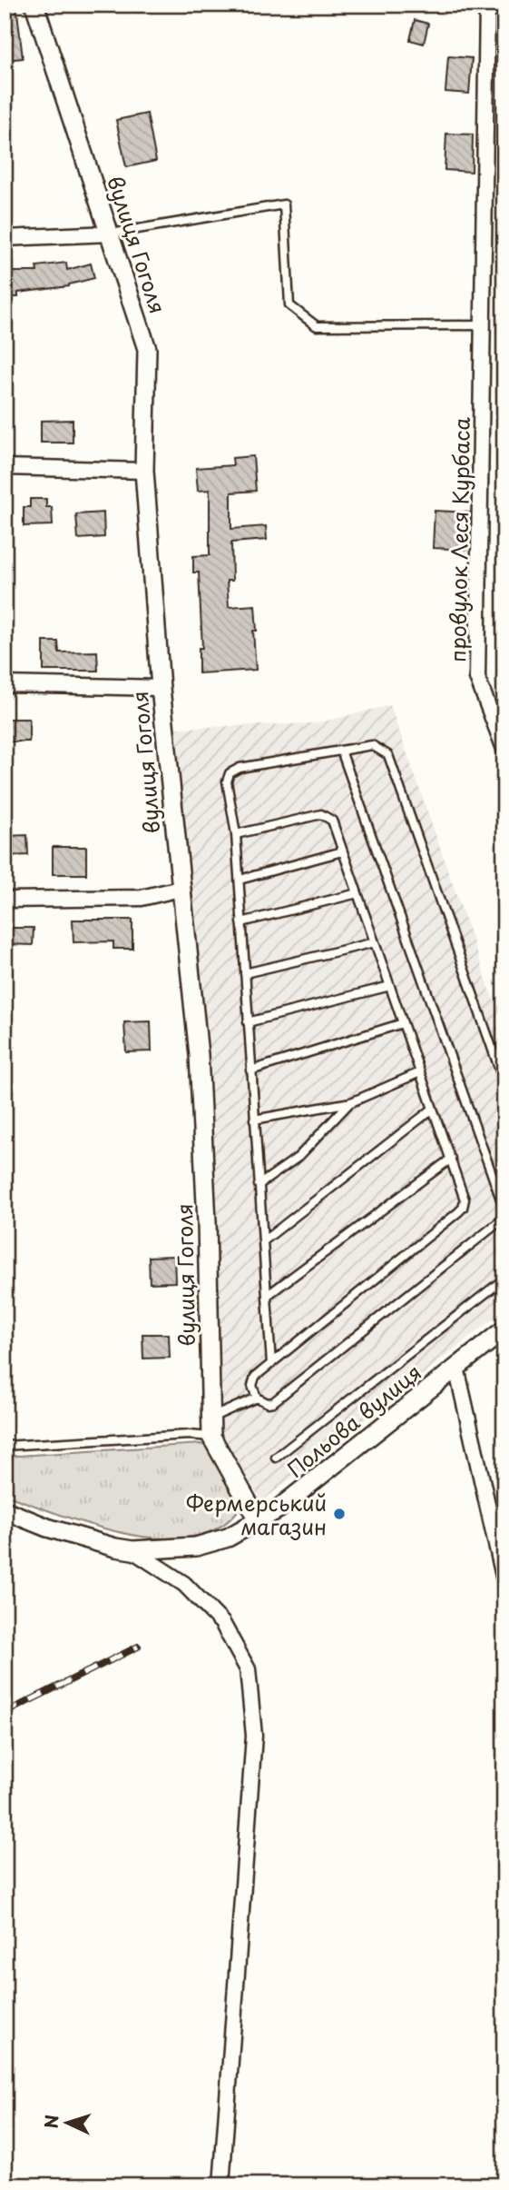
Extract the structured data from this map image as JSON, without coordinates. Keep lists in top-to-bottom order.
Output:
{
  "streets": {
    "street": ["вулиця Гоголя", "провулок Леся Курбаса", "Польова вулиця"]
  },
  "crossings": [
    ["вулиця Гоголя", "Польова вулиця"]
  ],
  "places": ["Фермерський магазин"],
  "north": "left"
}
